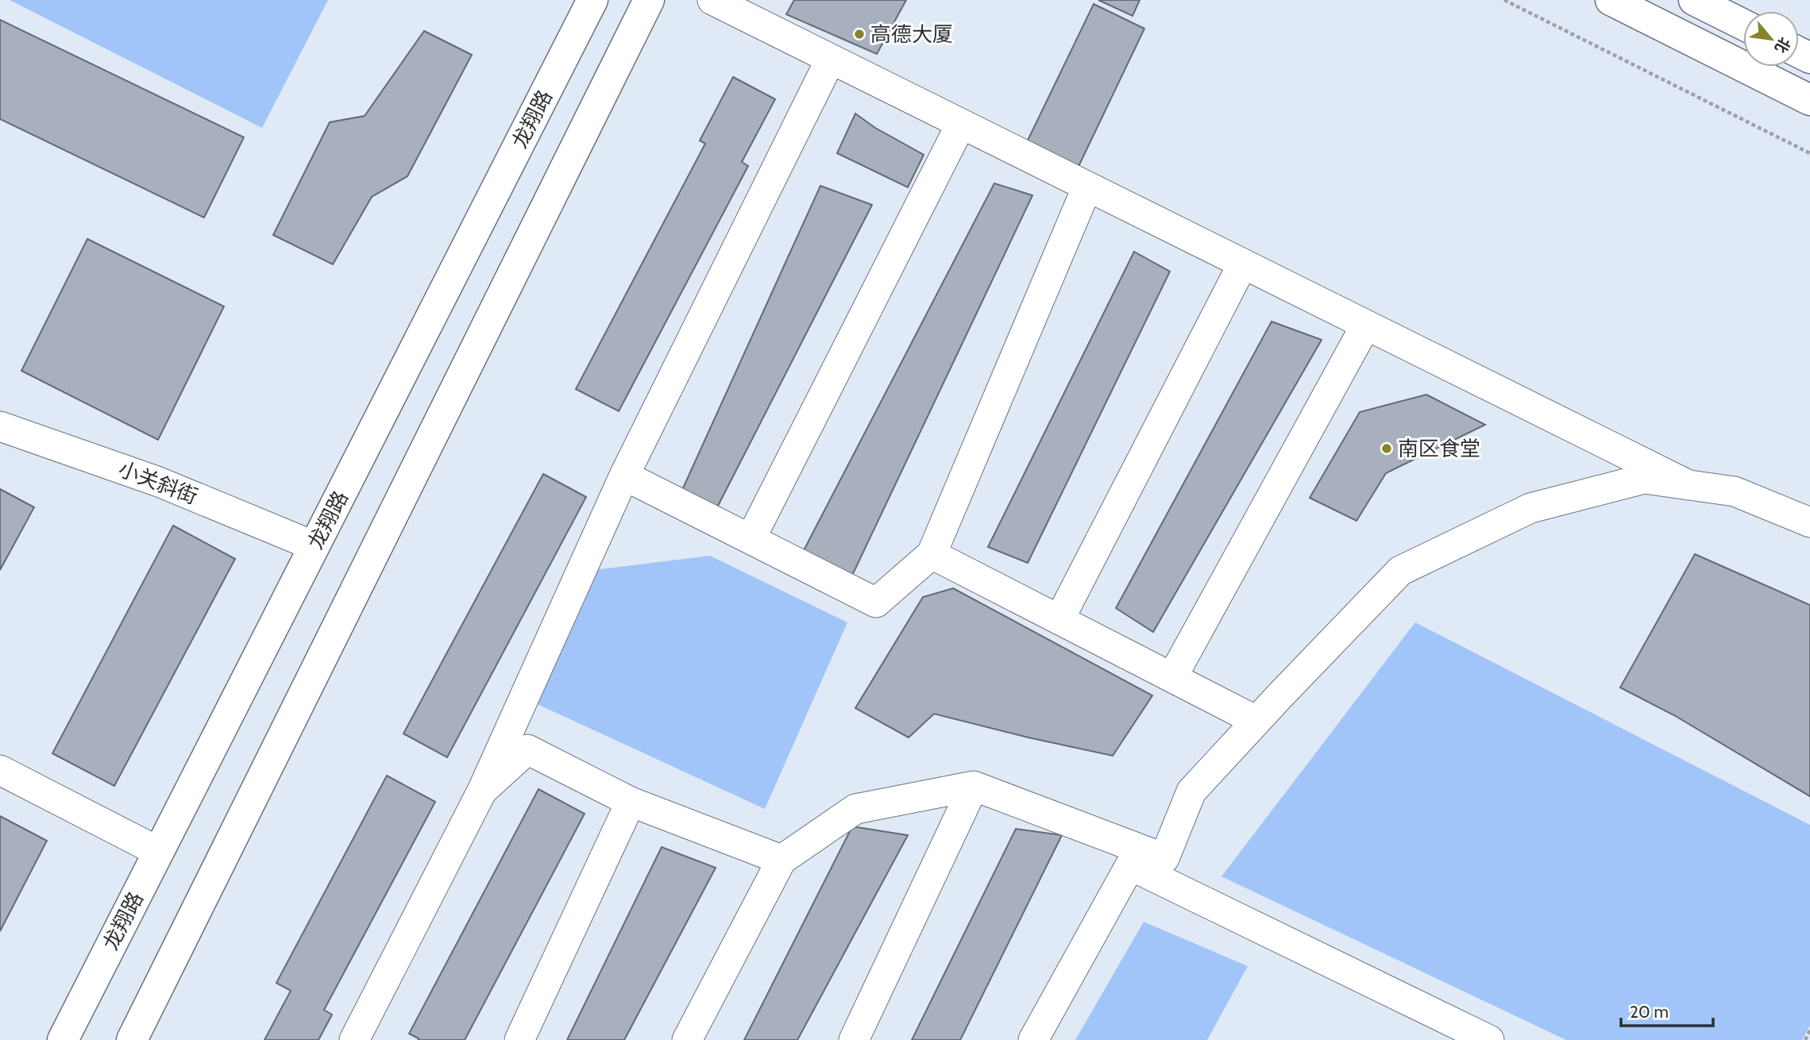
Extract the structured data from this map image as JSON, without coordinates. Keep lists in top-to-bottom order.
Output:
{
  "streets": {
    "street": ["龙翔路", "小关斜街"]
  },
  "crossings": [
    ["龙翔路", "小关斜街"]
  ],
  "places": ["高德大厦", "南区食堂"],
  "scale_bar": "20 m",
  "north": "bottom right"
}
